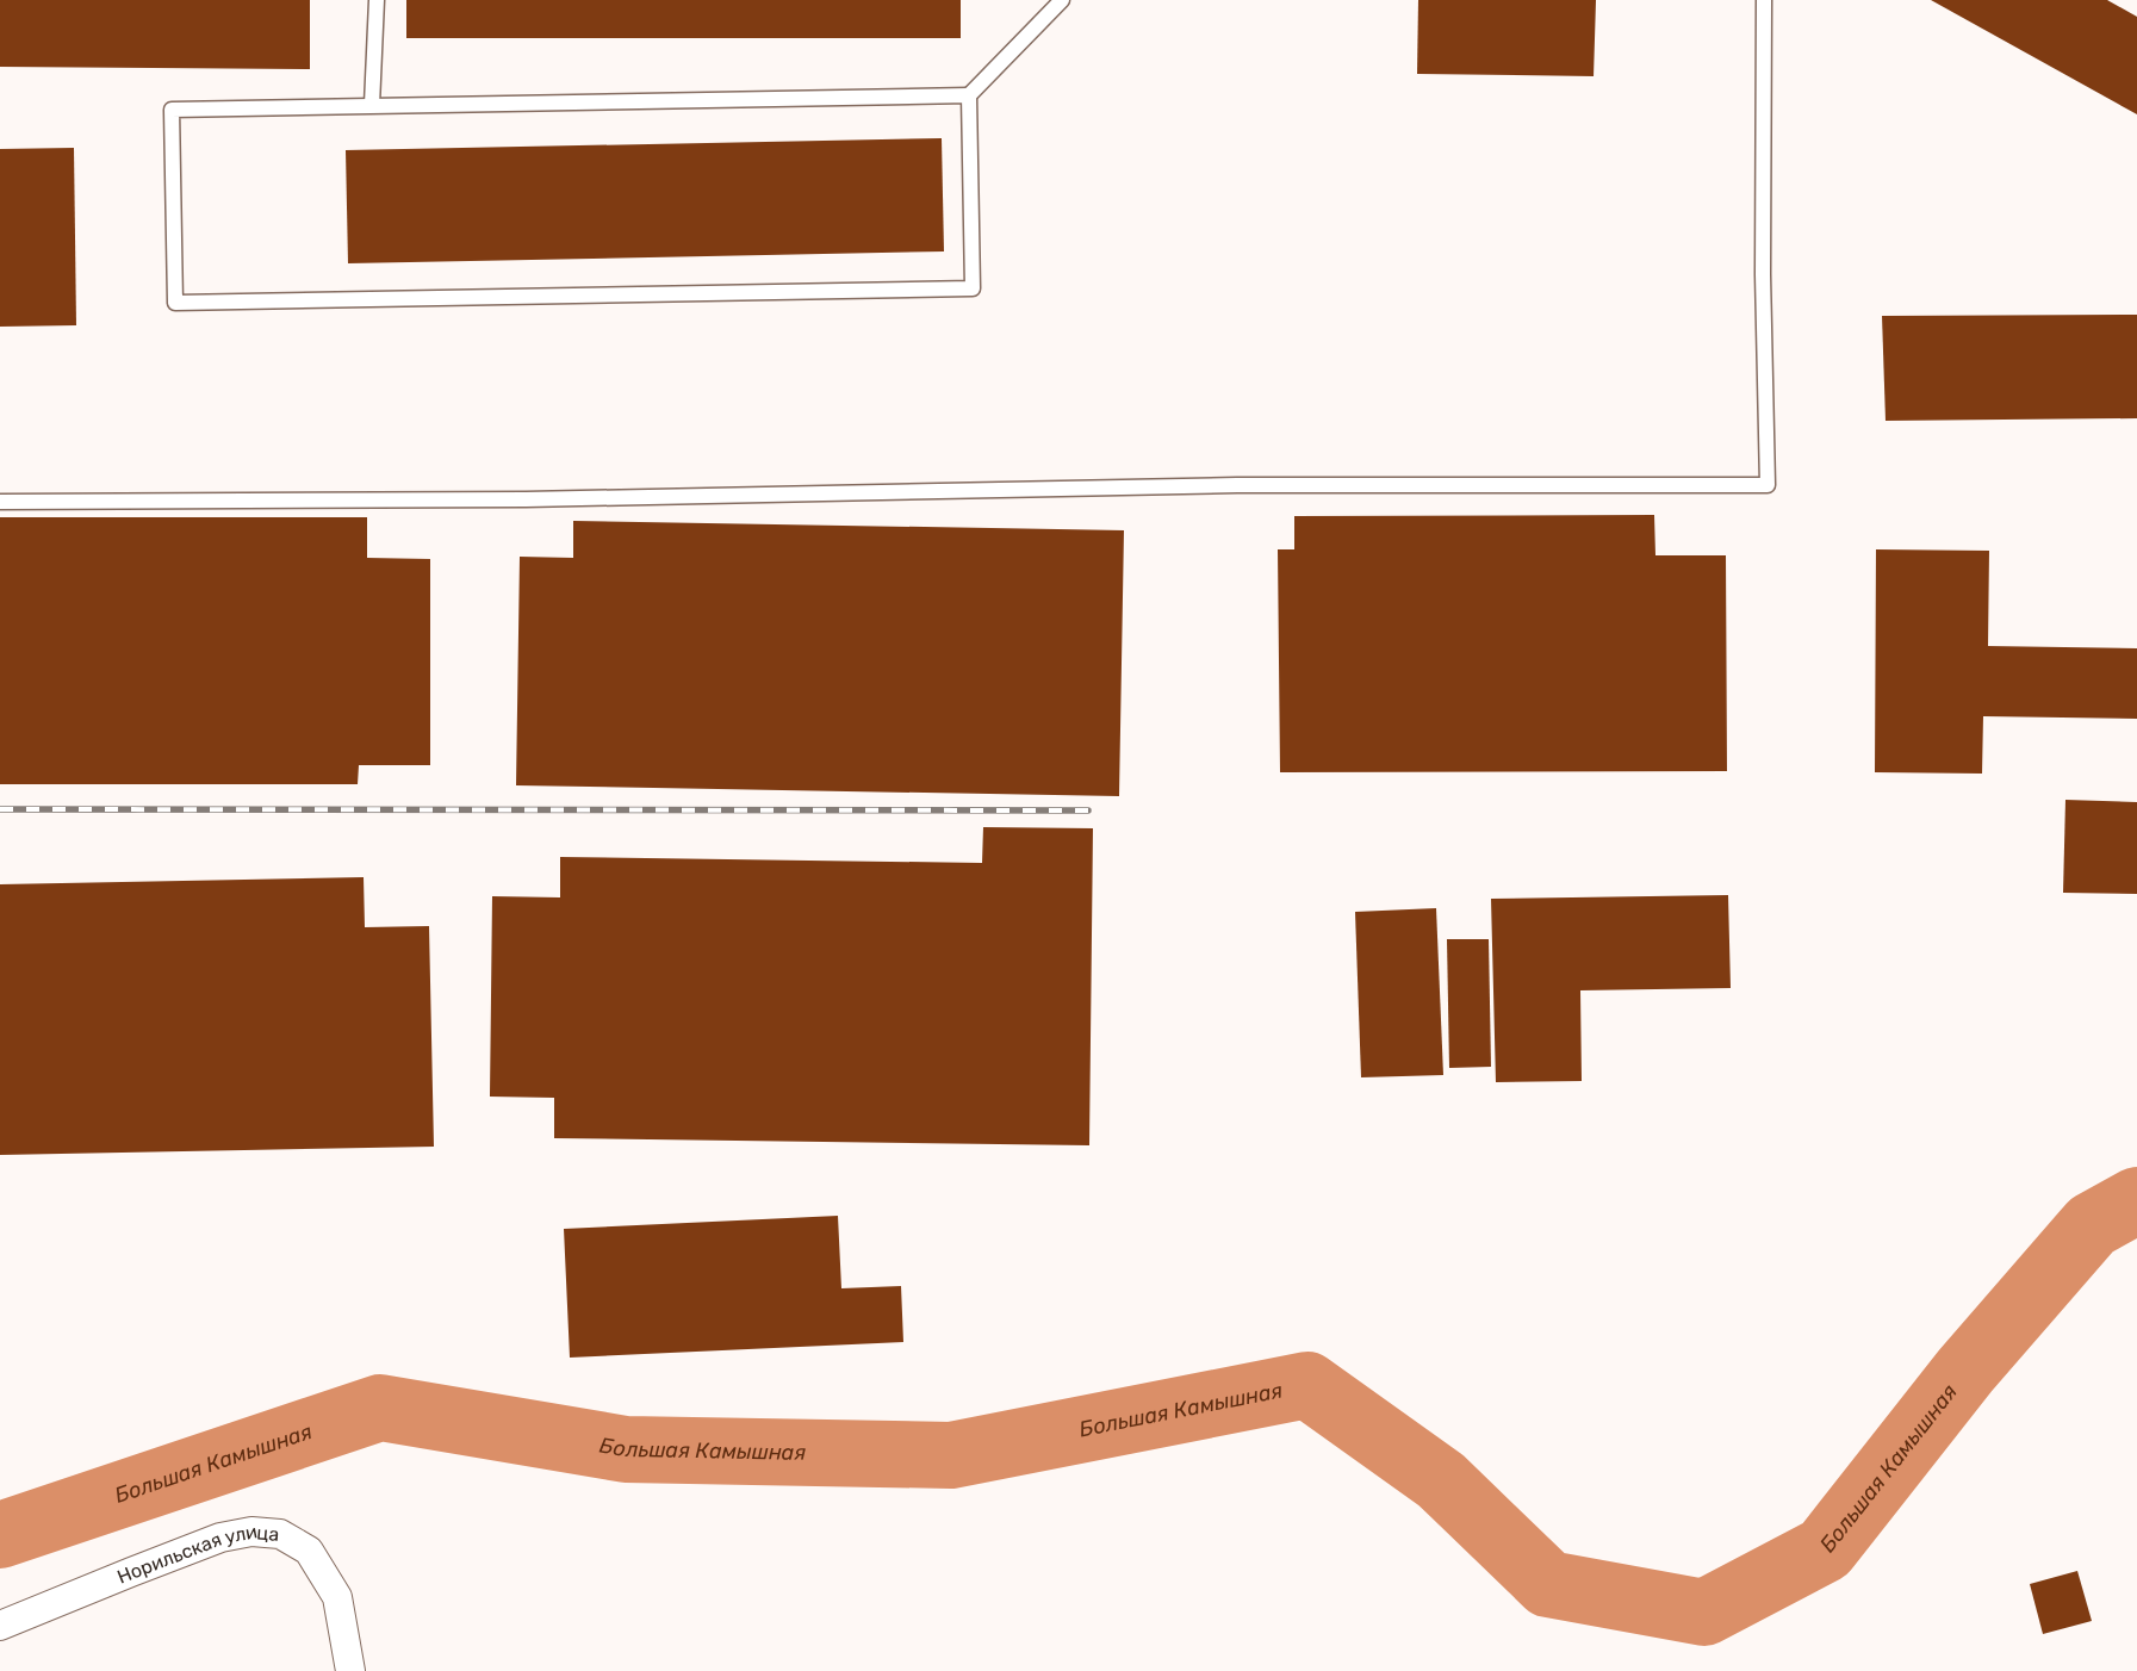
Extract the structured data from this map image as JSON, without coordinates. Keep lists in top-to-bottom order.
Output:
{
  "streets": {
    "street": ["Норильская улица"]
  },
  "water": ["Большая Камышная"]
}
